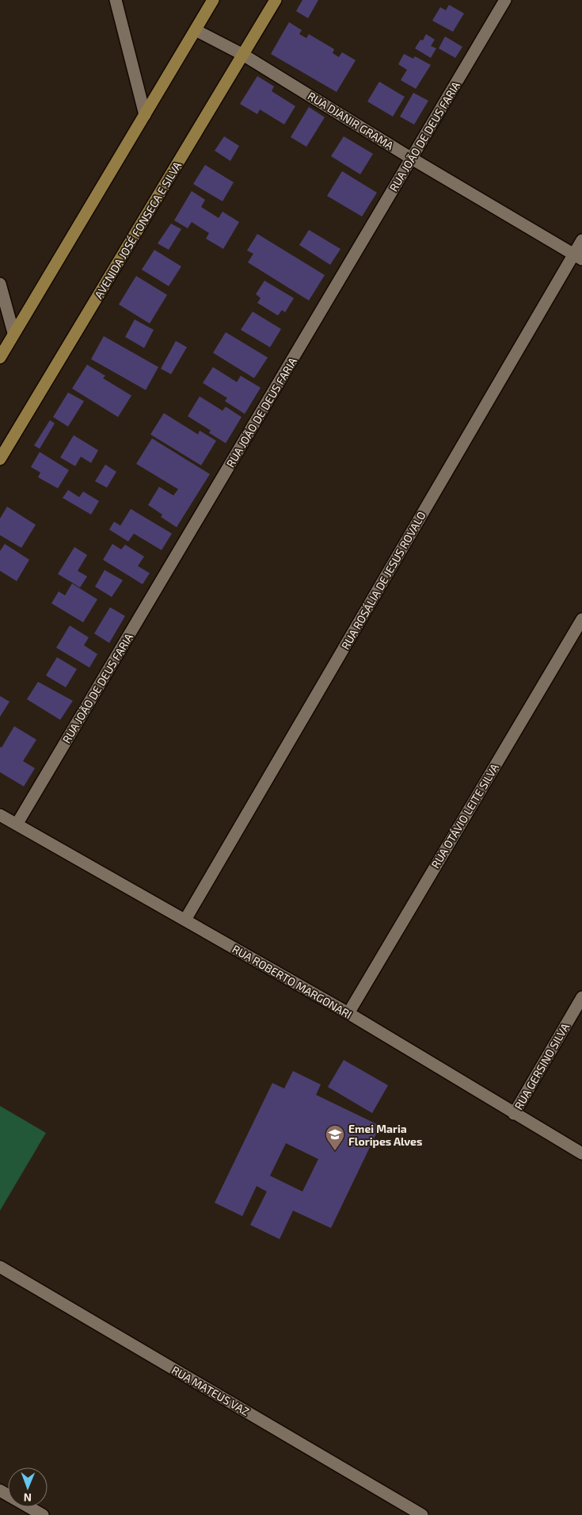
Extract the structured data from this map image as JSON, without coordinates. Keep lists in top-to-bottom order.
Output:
{
  "streets": {
    "main road": ["AVENIDA JOSÉ FONSECA E SILVA"],
    "street": [
      "RUA DJANIR GRAMA",
      "RUA JOÃO DE DEUS FARIA",
      "RUA ROSÁLIA DE JESUS ROVALO",
      "RUA OTÁVIO LEITE SILVA",
      "RUA ROBERTO MARGONARI",
      "RUA GERSINO SILVA",
      "RUA MATEUS VAZ"
    ]
  },
  "crossings": [
    ["RUA DJANIR GRAMA", "RUA JOÃO DE DEUS FARIA"],
    ["RUA DJANIR GRAMA", "AVENIDA JOSÉ FONSECA E SILVA"],
    ["RUA DJANIR GRAMA", "RUA ROSÁLIA DE JESUS ROVALO"],
    ["RUA JOÃO DE DEUS FARIA", "RUA ROBERTO MARGONARI"],
    ["RUA ROSÁLIA DE JESUS ROVALO", "RUA ROBERTO MARGONARI"],
    ["RUA OTÁVIO LEITE SILVA", "RUA ROBERTO MARGONARI"],
    ["RUA ROBERTO MARGONARI", "RUA GERSINO SILVA"]
  ],
  "places": {
    "school or university": ["Emei Maria Floripes Alves"]
  },
  "north": "bottom"
}
